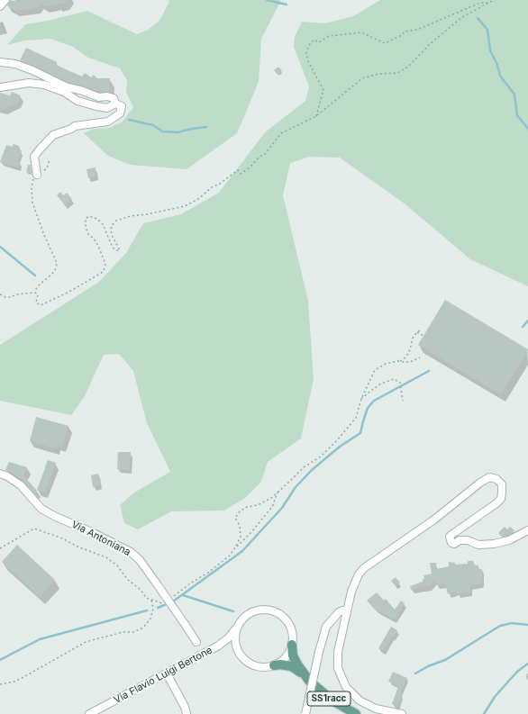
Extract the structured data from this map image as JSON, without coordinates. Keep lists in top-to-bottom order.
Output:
{
  "streets": {
    "main road": ["SS1racc"],
    "street": ["Via Antoniana", "Via Flavio Luigi Bertone"]
  },
  "crossings": [
    ["Via Flavio Luigi Bertone", "SS1racc"]
  ]
}
